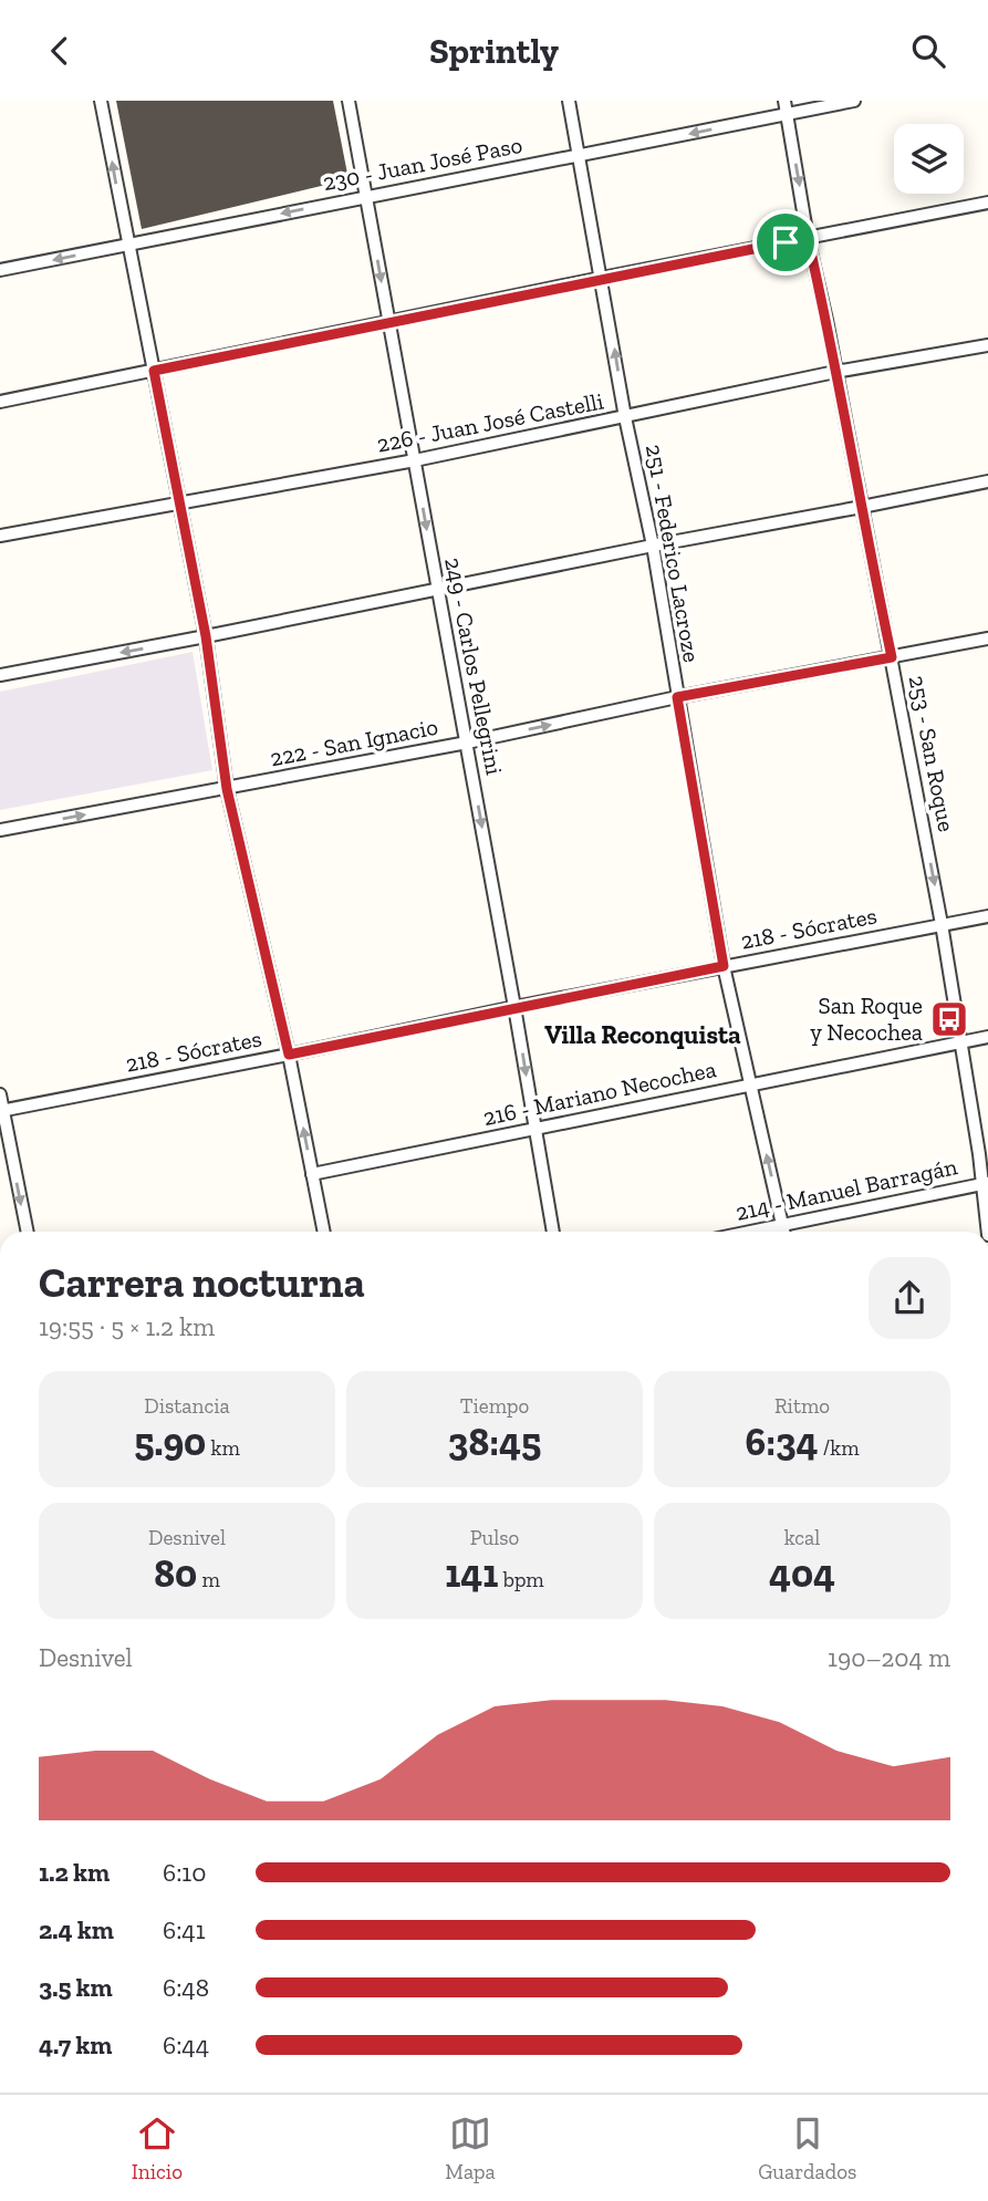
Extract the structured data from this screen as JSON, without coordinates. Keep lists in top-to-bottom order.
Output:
{
  "streets": {
    "street": [
      "230 - Juan José Paso",
      "226 - Juan José Castelli",
      "251 - Federico Lacroze",
      "249 - Carlos Pellegrini",
      "222 - San Ignacio",
      "253 - San Roque",
      "218 - Sócrates",
      "216 - Mariano Necochea",
      "214 - Manuel Barragán"
    ]
  },
  "crossings": [
    ["230 - Juan José Paso", "251 - Federico Lacroze"],
    ["230 - Juan José Paso", "249 - Carlos Pellegrini"],
    ["230 - Juan José Paso", "253 - San Roque"],
    ["226 - Juan José Castelli", "251 - Federico Lacroze"],
    ["226 - Juan José Castelli", "249 - Carlos Pellegrini"],
    ["226 - Juan José Castelli", "253 - San Roque"],
    ["251 - Federico Lacroze", "222 - San Ignacio"],
    ["251 - Federico Lacroze", "218 - Sócrates"],
    ["251 - Federico Lacroze", "216 - Mariano Necochea"],
    ["251 - Federico Lacroze", "214 - Manuel Barragán"],
    ["249 - Carlos Pellegrini", "222 - San Ignacio"],
    ["249 - Carlos Pellegrini", "218 - Sócrates"],
    ["249 - Carlos Pellegrini", "216 - Mariano Necochea"],
    ["222 - San Ignacio", "253 - San Roque"],
    ["253 - San Roque", "218 - Sócrates"],
    ["253 - San Roque", "216 - Mariano Necochea"],
    ["253 - San Roque", "214 - Manuel Barragán"]
  ],
  "one_way": ["230 - Juan José Paso", "249 - Carlos Pellegrini", "222 - San Ignacio"],
  "districts": ["Villa Reconquista"],
  "places": {
    "bus stop": ["San Roque y Necochea"]
  },
  "page": {
    "header": "Sprintly",
    "heading": ["Carrera nocturna", "19:55 · 5 × 1.2 km"],
    "stats": [
      ["Distancia", "5.90 km"],
      ["Tiempo", "38:45"],
      ["Ritmo", "6:34 /km"],
      ["Desnivel", "80 m"],
      ["Pulso", "141 bpm"],
      ["kcal", "404"]
    ],
    "chart": ["Desnivel", "190–204 m"],
    "list": [
      {
        "name": "1.2 km",
        "note": "6:10"
      },
      {
        "name": "2.4 km",
        "note": "6:41"
      },
      {
        "name": "3.5 km",
        "note": "6:48"
      },
      {
        "name": "4.7 km",
        "note": "6:44"
      }
    ],
    "tabs": ["Inicio", "Mapa", "Guardados"]
  }
}
